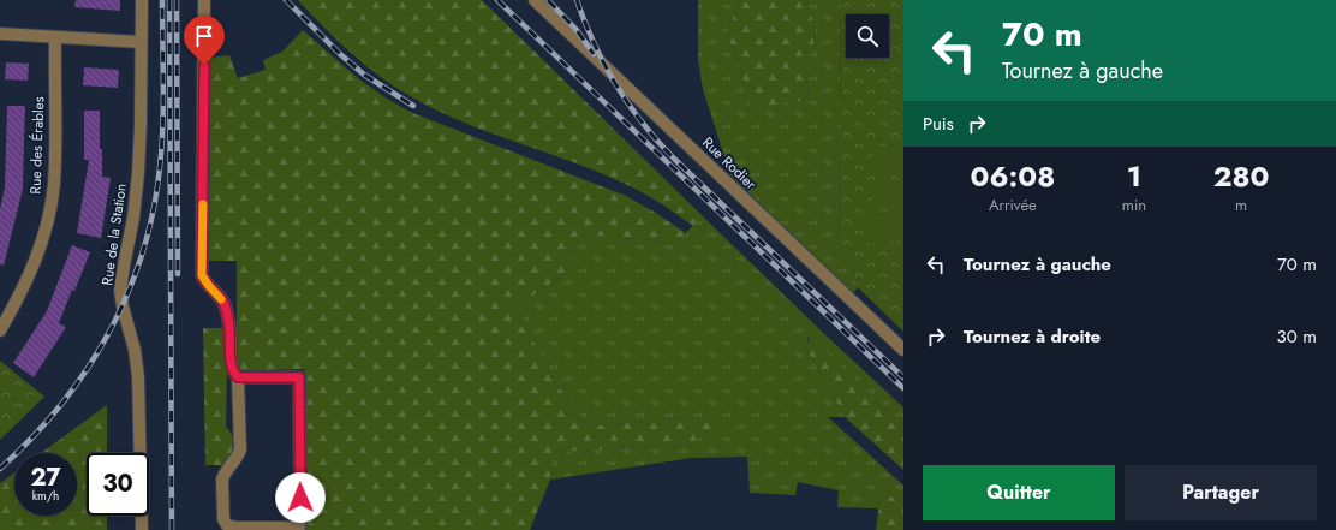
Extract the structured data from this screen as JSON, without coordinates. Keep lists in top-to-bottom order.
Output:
{
  "streets": {
    "street": ["Rue des Érables", "Rue Rodier", "Rue de la Station"]
  },
  "page": {
    "turn": ["70 m", "Tournez à gauche"],
    "then": "Puis",
    "eta": [
      "06:08",
      "Arrivée",
      "1",
      "min",
      "280",
      "m"
    ],
    "list": [
      {
        "name": "Tournez à gauche",
        "value": "70 m"
      },
      {
        "name": "Tournez à droite",
        "value": "30 m"
      }
    ],
    "speed": "27 km/h",
    "limit": "30",
    "buttons": ["Quitter", "Partager"]
  }
}
